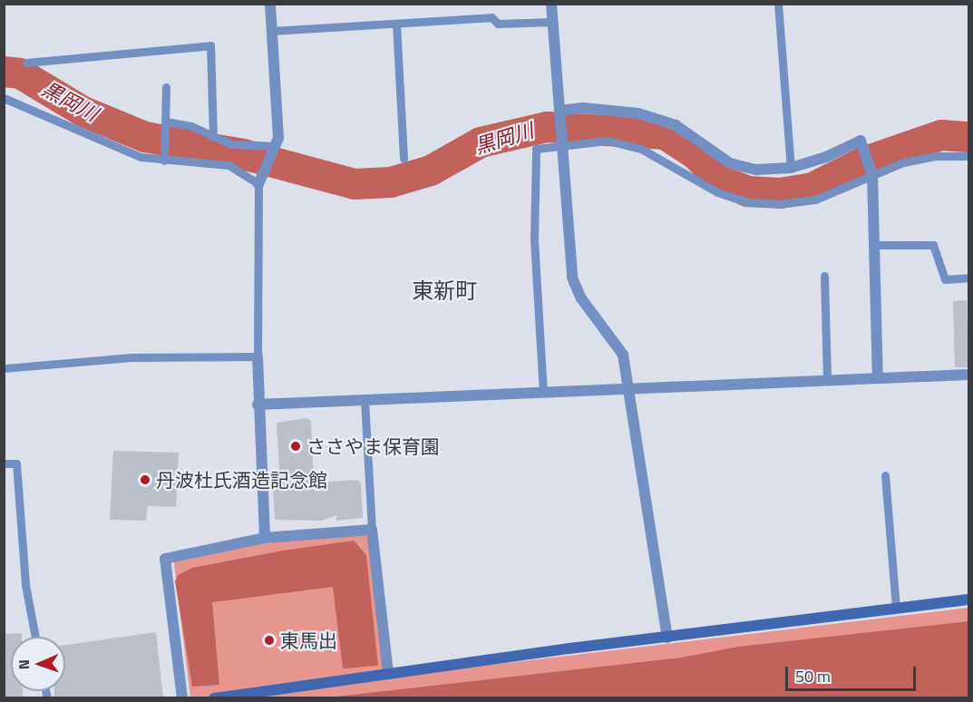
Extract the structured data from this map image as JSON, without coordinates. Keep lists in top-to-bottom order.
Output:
{
  "districts": ["東新町"],
  "water": ["黒岡川"],
  "places": ["ささやま保育園", "丹波杜氏酒造記念館", "東馬出"],
  "scale_bar": "50 m",
  "north": "left"
}
